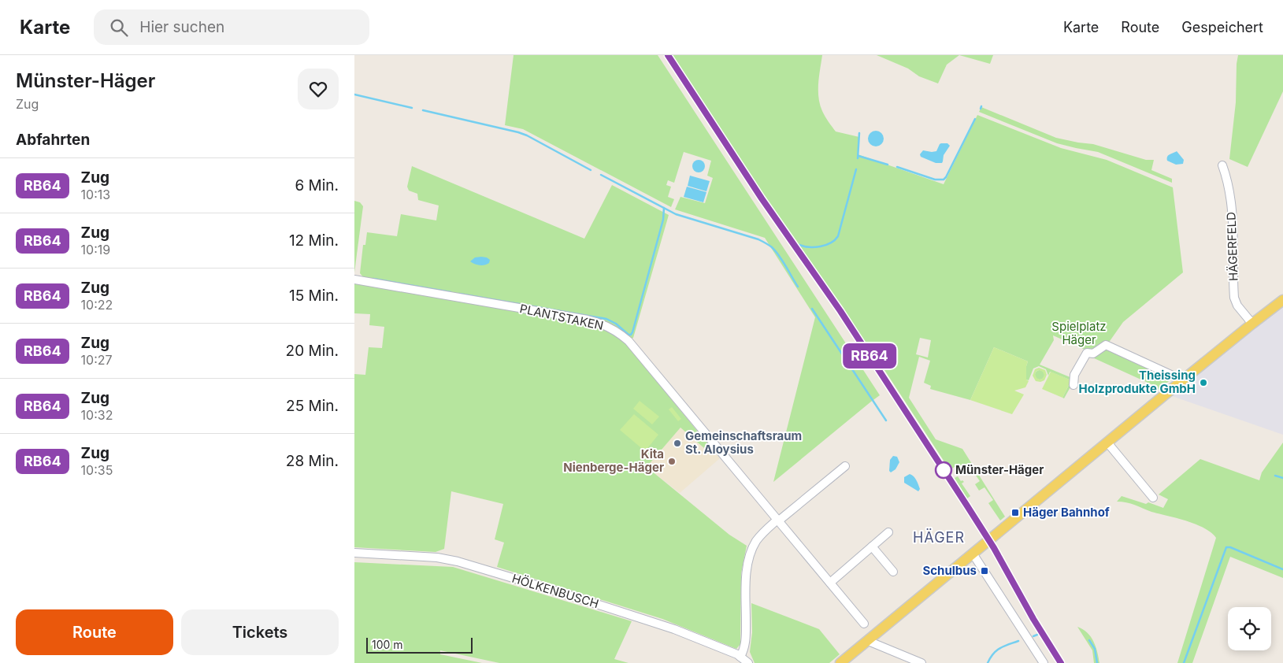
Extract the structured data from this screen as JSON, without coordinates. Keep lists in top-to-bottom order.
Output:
{
  "streets": {
    "street": ["HÄGERFELD", "PLANTSTAKEN", "HÖLKENBUSCH"]
  },
  "districts": ["HÄGER"],
  "parks": ["Spielplatz Häger"],
  "places": {
    "other": [
      "Theissing Holzprodukte GmbH",
      "Gemeinschaftsraum St. Aloysius",
      "Kita Nienberge-Häger",
      "Münster-Häger"
    ],
    "transit": ["Häger Bahnhof", "Schulbus"]
  },
  "scale_bar": "100 m",
  "page": {
    "header": "Karte",
    "search": "Hier suchen",
    "nav": ["Karte", "Route", "Gespeichert"],
    "heading": [
      ["Münster-Häger", "Zug"],
      "Abfahrten"
    ],
    "on_map": "RB64",
    "list": [
      {
        "mark": "RB64",
        "name": "Zug",
        "note": "10:13",
        "value": "6 Min."
      },
      {
        "mark": "RB64",
        "name": "Zug",
        "note": "10:19",
        "value": "12 Min."
      },
      {
        "mark": "RB64",
        "name": "Zug",
        "note": "10:22",
        "value": "15 Min."
      },
      {
        "mark": "RB64",
        "name": "Zug",
        "note": "10:27",
        "value": "20 Min."
      },
      {
        "mark": "RB64",
        "name": "Zug",
        "note": "10:32",
        "value": "25 Min."
      },
      {
        "mark": "RB64",
        "name": "Zug",
        "note": "10:35",
        "value": "28 Min."
      }
    ],
    "buttons": ["Route", "Tickets"],
    "scale": "100 m"
  }
}
